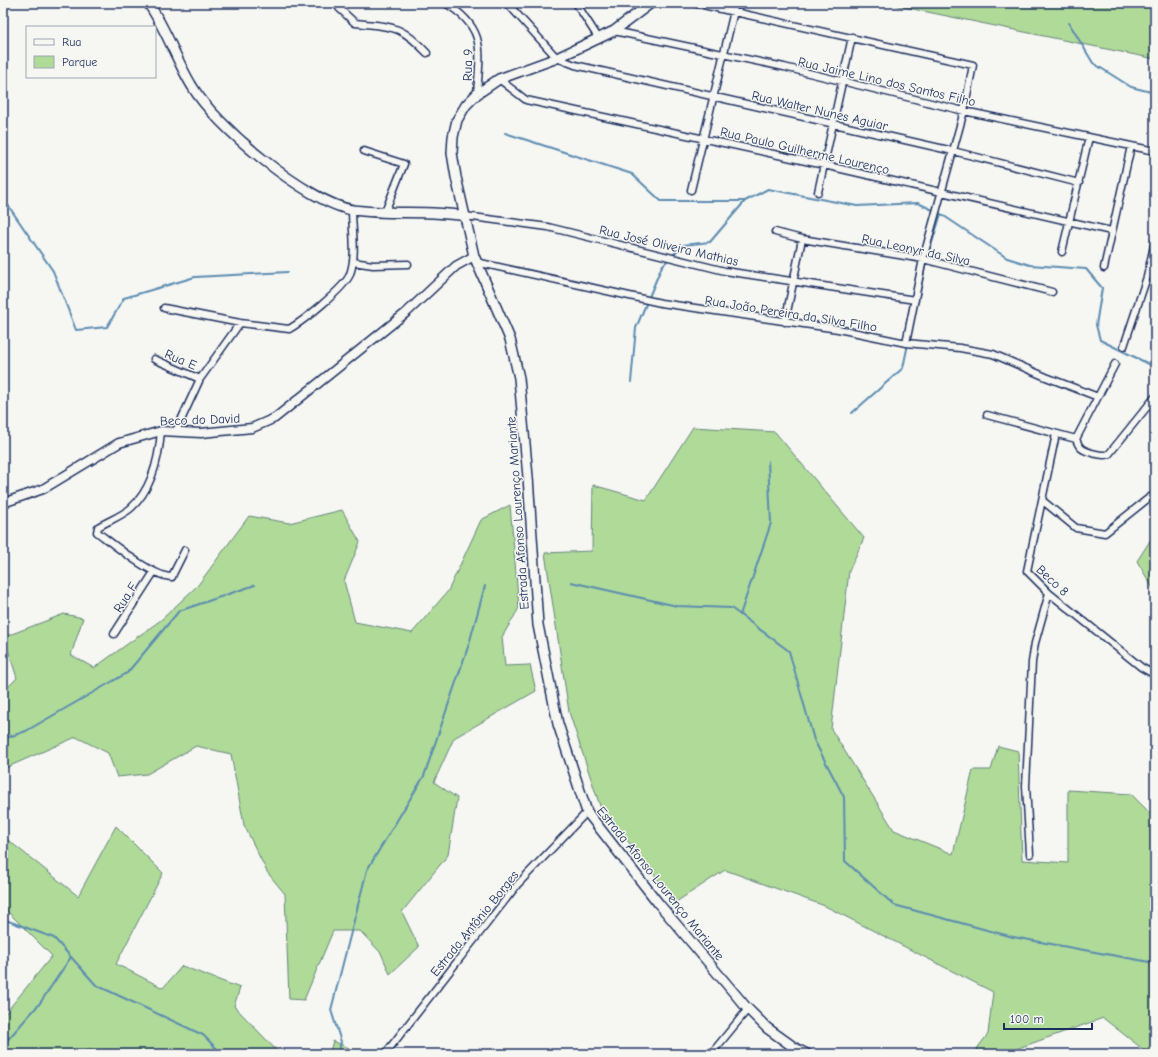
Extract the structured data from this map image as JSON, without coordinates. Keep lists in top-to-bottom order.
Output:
{
  "streets": {
    "main road": ["Estrada Afonso Lourenço Mariante"],
    "street": [
      "Rua 9",
      "Rua Jaime Lino dos Santos Filho",
      "Rua Walter Nunes Aguiar",
      "Rua Paulo Guilherme Lourenço",
      "Rua José Oliveira Mathias",
      "Rua Leonyr da Silva",
      "Rua João Pereira da Silva Filho",
      "Rua E",
      "Beco do David",
      "Beco 8",
      "Rua F",
      "Estrada Antônio Borges"
    ]
  },
  "crossings": [
    ["Rua 9", "Estrada Afonso Lourenço Mariante"],
    ["Rua Jaime Lino dos Santos Filho", "Estrada Afonso Lourenço Mariante"],
    ["Rua Walter Nunes Aguiar", "Estrada Afonso Lourenço Mariante"],
    ["Rua Paulo Guilherme Lourenço", "Estrada Afonso Lourenço Mariante"],
    ["Rua José Oliveira Mathias", "Estrada Afonso Lourenço Mariante"],
    ["Rua João Pereira da Silva Filho", "Beco do David"],
    ["Rua João Pereira da Silva Filho", "Estrada Afonso Lourenço Mariante"],
    ["Beco do David", "Estrada Afonso Lourenço Mariante"],
    ["Estrada Afonso Lourenço Mariante", "Estrada Antônio Borges"]
  ],
  "legend": ["Rua", "Parque"],
  "scale_bar": "100 m"
}
